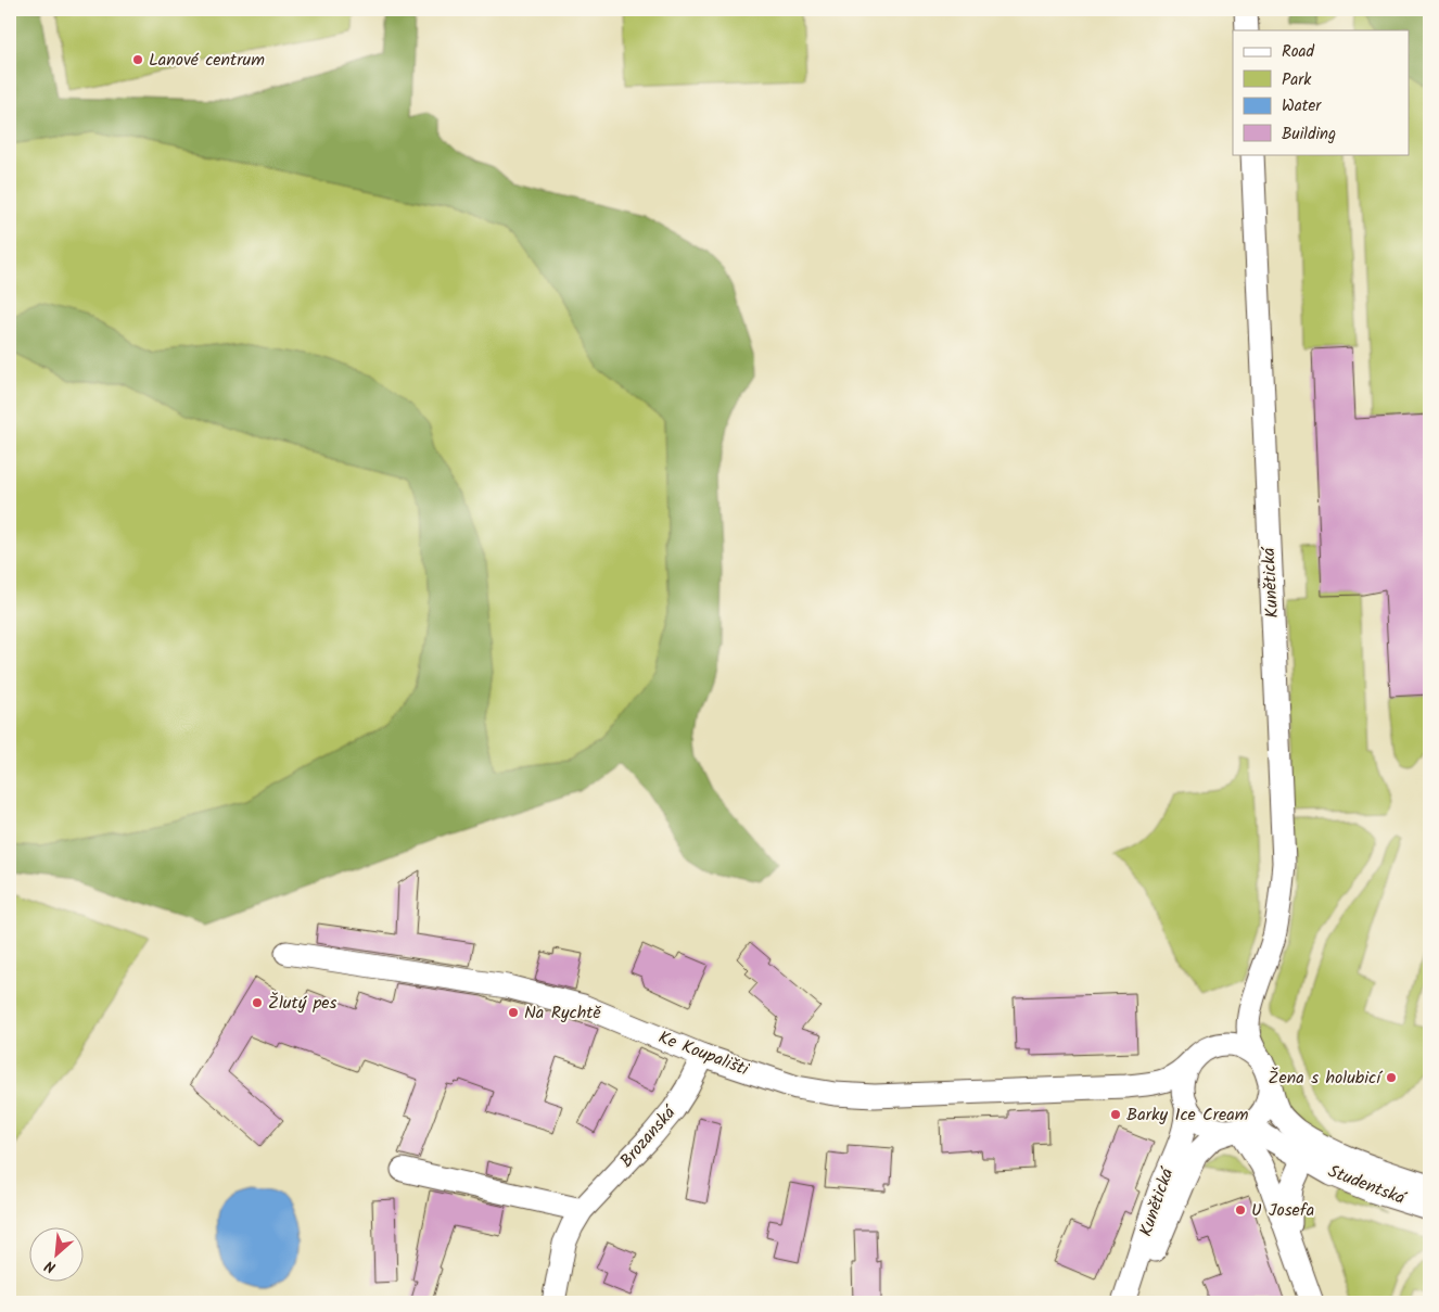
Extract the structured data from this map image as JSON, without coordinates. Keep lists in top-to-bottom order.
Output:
{
  "streets": {
    "street": [
      "Kunětická",
      "Ke Koupališti",
      "Brozanská",
      "Studentská"
    ]
  },
  "crossings": [
    ["Kunětická", "Ke Koupališti"],
    ["Kunětická", "Studentská"],
    ["Ke Koupališti", "Brozanská"]
  ],
  "places": [
    "Lanové centrum",
    "Žlutý pes",
    "Na Rychtě",
    "Žena s holubicí",
    "Barky Ice Cream",
    "U Josefa"
  ],
  "legend": [
    "Road",
    "Park",
    "Water",
    "Building"
  ],
  "north": "bottom left"
}
